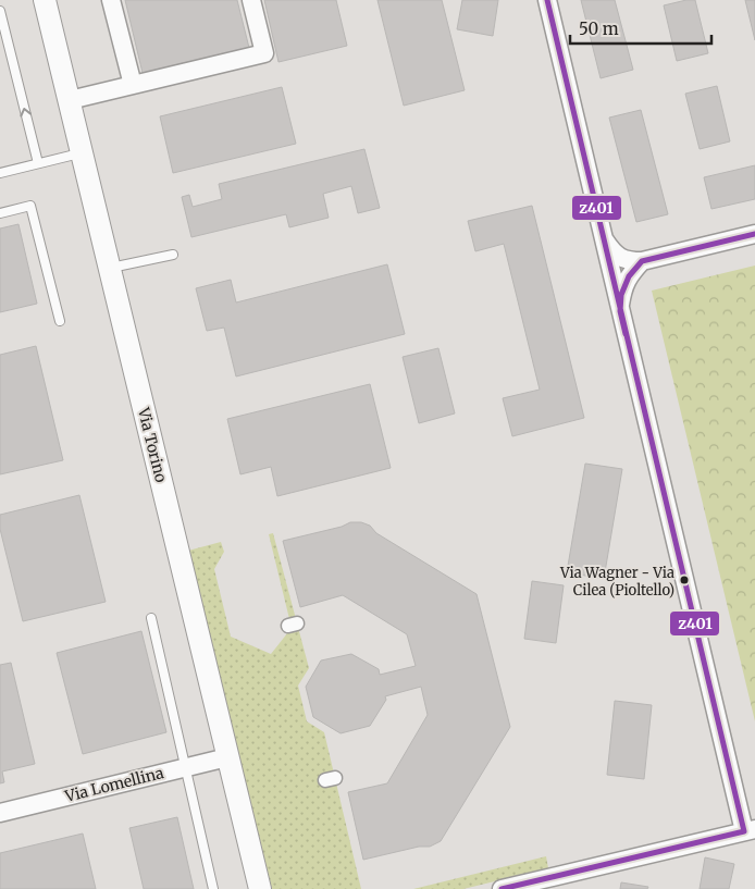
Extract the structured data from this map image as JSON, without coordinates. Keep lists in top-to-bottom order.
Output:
{
  "streets": {
    "street": ["Via Torino", "Via Lomellina"]
  },
  "crossings": [
    ["Via Torino", "Via Lomellina"]
  ],
  "places": ["Via Wagner - Via Cilea (Pioltello)"],
  "lines": ["transit line z401"],
  "scale_bar": "50 m"
}
